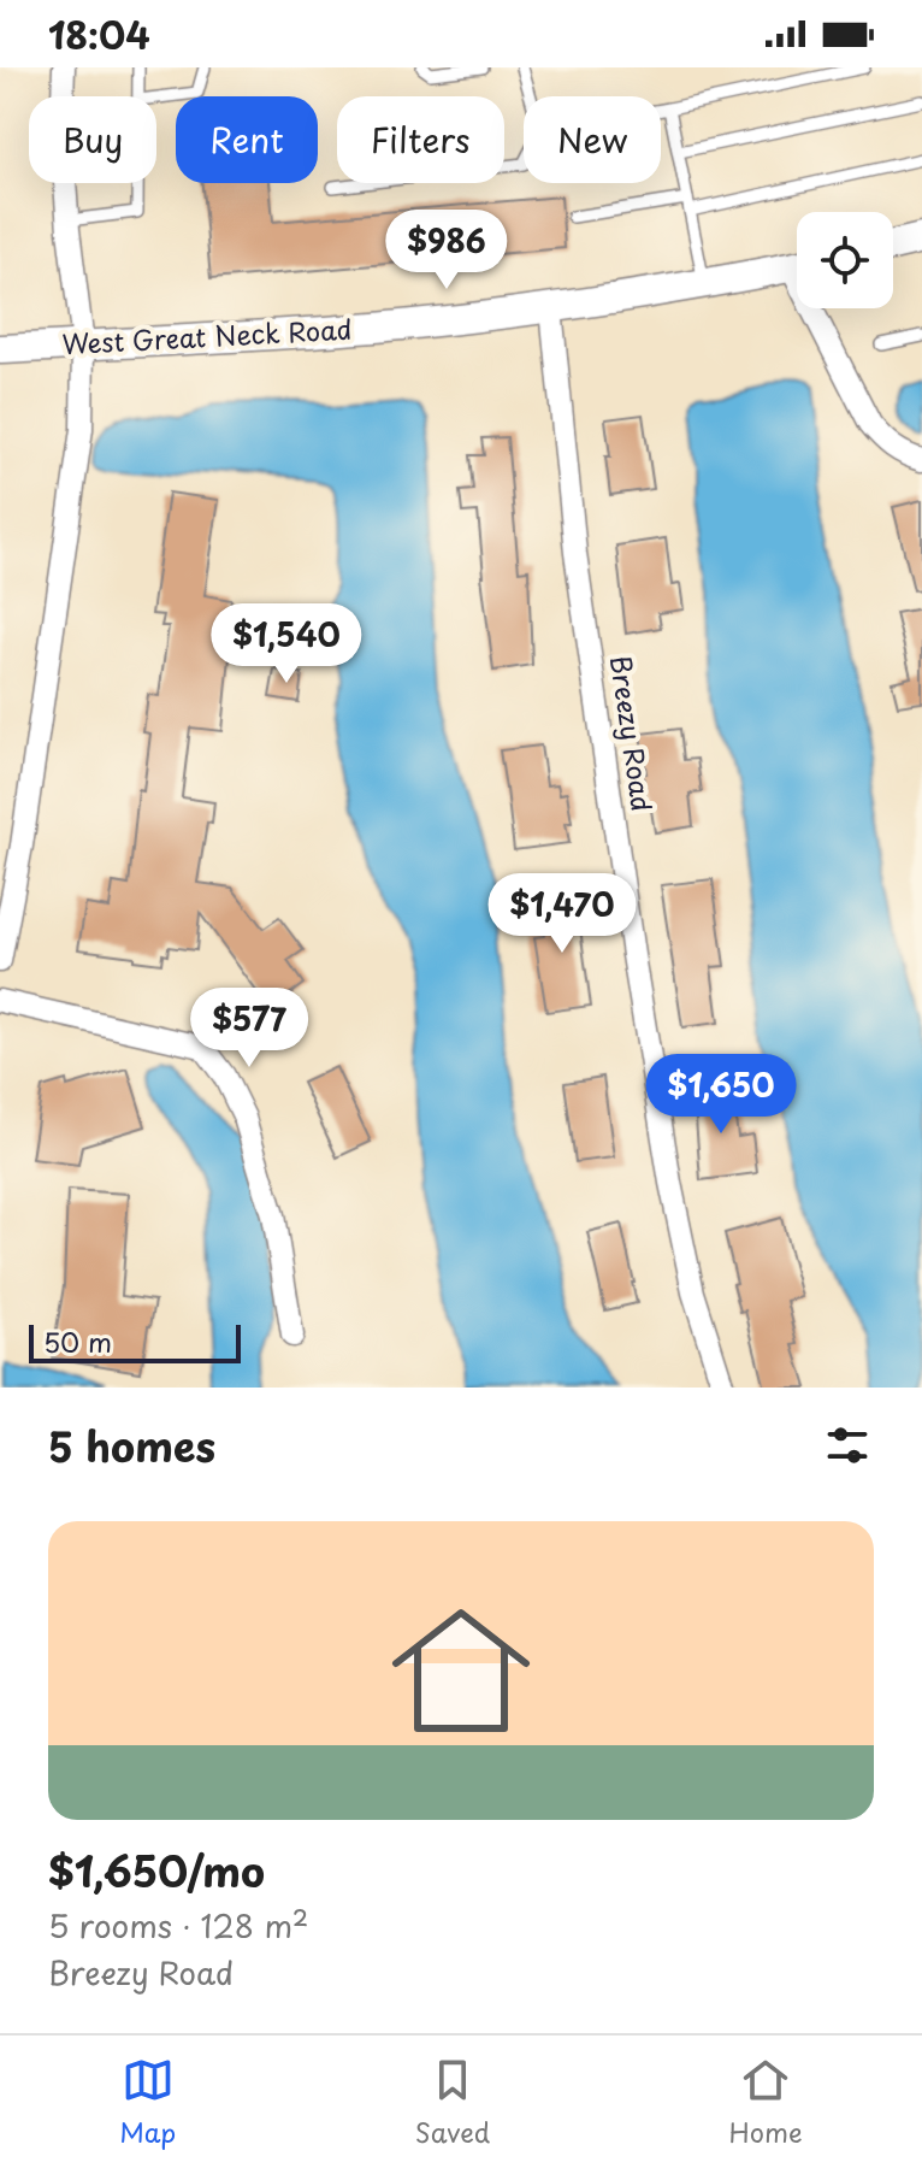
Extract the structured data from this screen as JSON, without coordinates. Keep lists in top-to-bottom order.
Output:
{
  "streets": {
    "street": ["West Great Neck Road", "Breezy Road"]
  },
  "crossings": [
    ["West Great Neck Road", "Breezy Road"]
  ],
  "scale_bar": "50 m",
  "page": {
    "status": "18:04",
    "chip": [
      "Buy",
      "Rent",
      "Filters",
      "New"
    ],
    "price": [
      "$986",
      "$1,540",
      "$1,470",
      "$577",
      "$1,650"
    ],
    "scale": "50 m",
    "heading": "5 homes",
    "list": [
      {
        "name": "$1,650/mo",
        "note": "5 rooms · 128 m² · Breezy Road"
      }
    ],
    "tabs": ["Map", "Saved", "Home"]
  }
}
